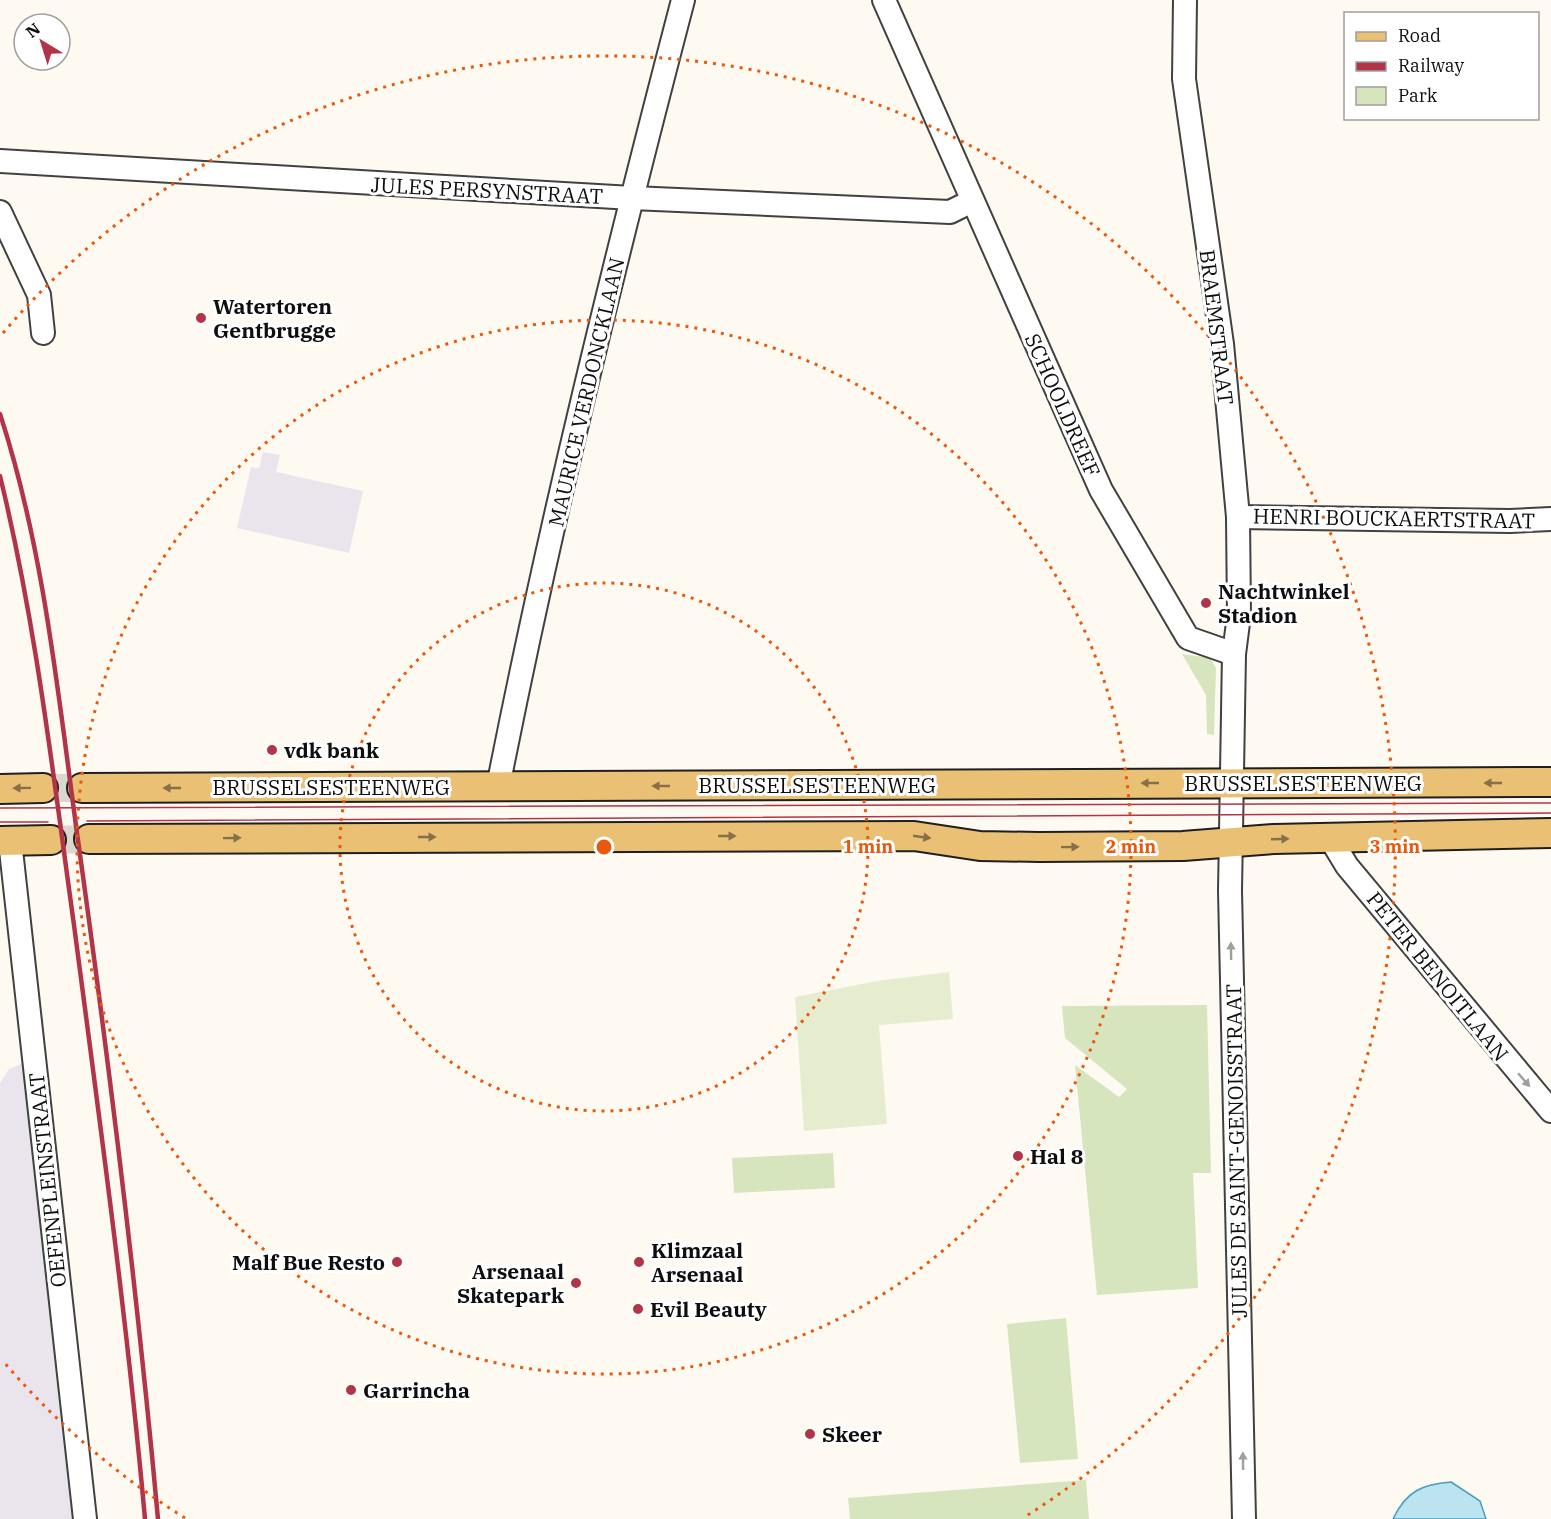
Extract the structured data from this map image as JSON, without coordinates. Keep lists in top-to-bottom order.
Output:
{
  "streets": {
    "main road": ["BRUSSELSESTEENWEG"],
    "street": [
      "JULES PERSYNSTRAAT",
      "BRAEMSTRAAT",
      "MAURICE VERDONCKLAAN",
      "SCHOOLDREEF",
      "HENRI BOUCKAERTSTRAAT",
      "PETER BENOITLAAN",
      "JULES DE SAINT-GENOISSTRAAT",
      "OEFENPLEINSTRAAT"
    ]
  },
  "crossings": [
    ["JULES PERSYNSTRAAT", "MAURICE VERDONCKLAAN"],
    ["JULES PERSYNSTRAAT", "SCHOOLDREEF"],
    ["BRAEMSTRAAT", "SCHOOLDREEF"],
    ["BRAEMSTRAAT", "HENRI BOUCKAERTSTRAAT"],
    ["MAURICE VERDONCKLAAN", "BRUSSELSESTEENWEG"],
    ["BRUSSELSESTEENWEG", "JULES DE SAINT-GENOISSTRAAT"]
  ],
  "one_way": ["PETER BENOITLAAN", "JULES DE SAINT-GENOISSTRAAT"],
  "places": [
    "Watertoren Gentbrugge",
    "Nachtwinkel Stadion",
    "vdk bank",
    "Hal 8",
    "Malf Bue Resto",
    "Klimzaal Arsenaal",
    "Arsenaal Skatepark",
    "Evil Beauty",
    "Garrincha",
    "Skeer"
  ],
  "legend": ["Road", "Railway", "Park"],
  "north": "top left",
  "rings": ["1 min", "2 min", "3 min"]
}
